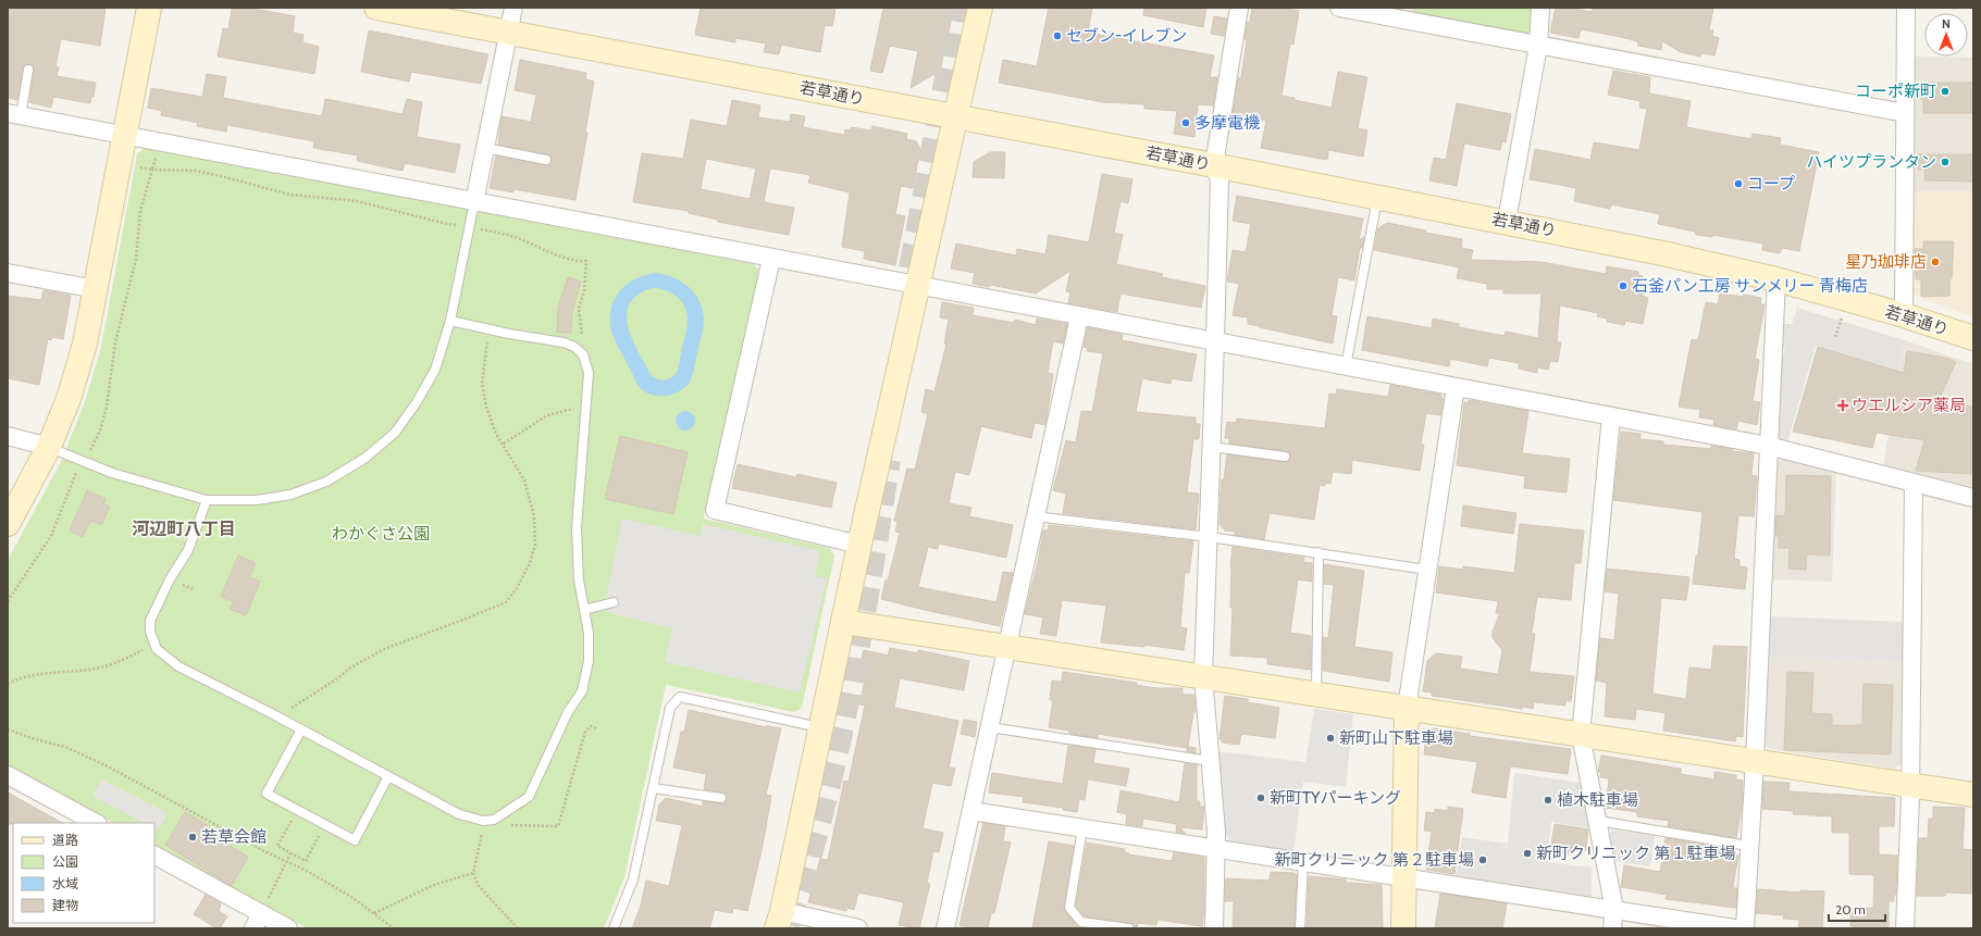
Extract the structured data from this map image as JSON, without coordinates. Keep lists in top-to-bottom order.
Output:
{
  "streets": {
    "street": ["若草通り"]
  },
  "districts": ["河辺町八丁目"],
  "parks": ["わかぐさ公園"],
  "places": {
    "other": [
      "セブン-イレブン",
      "コーポ新町",
      "多摩電機",
      "ハイツプランタン",
      "コープ",
      "星乃珈琲店",
      "石釜パン工房 サンメリー 青梅店",
      "新町山下駐車場",
      "新町TYパーキング",
      "植木駐車場",
      "若草会館",
      "新町クリニック 第１駐車場",
      "新町クリニック 第２駐車場"
    ],
    "health": ["ウエルシア薬局"]
  },
  "legend": [
    "道路",
    "公園",
    "水域",
    "建物"
  ],
  "scale_bar": "20 m",
  "north": "top"
}
